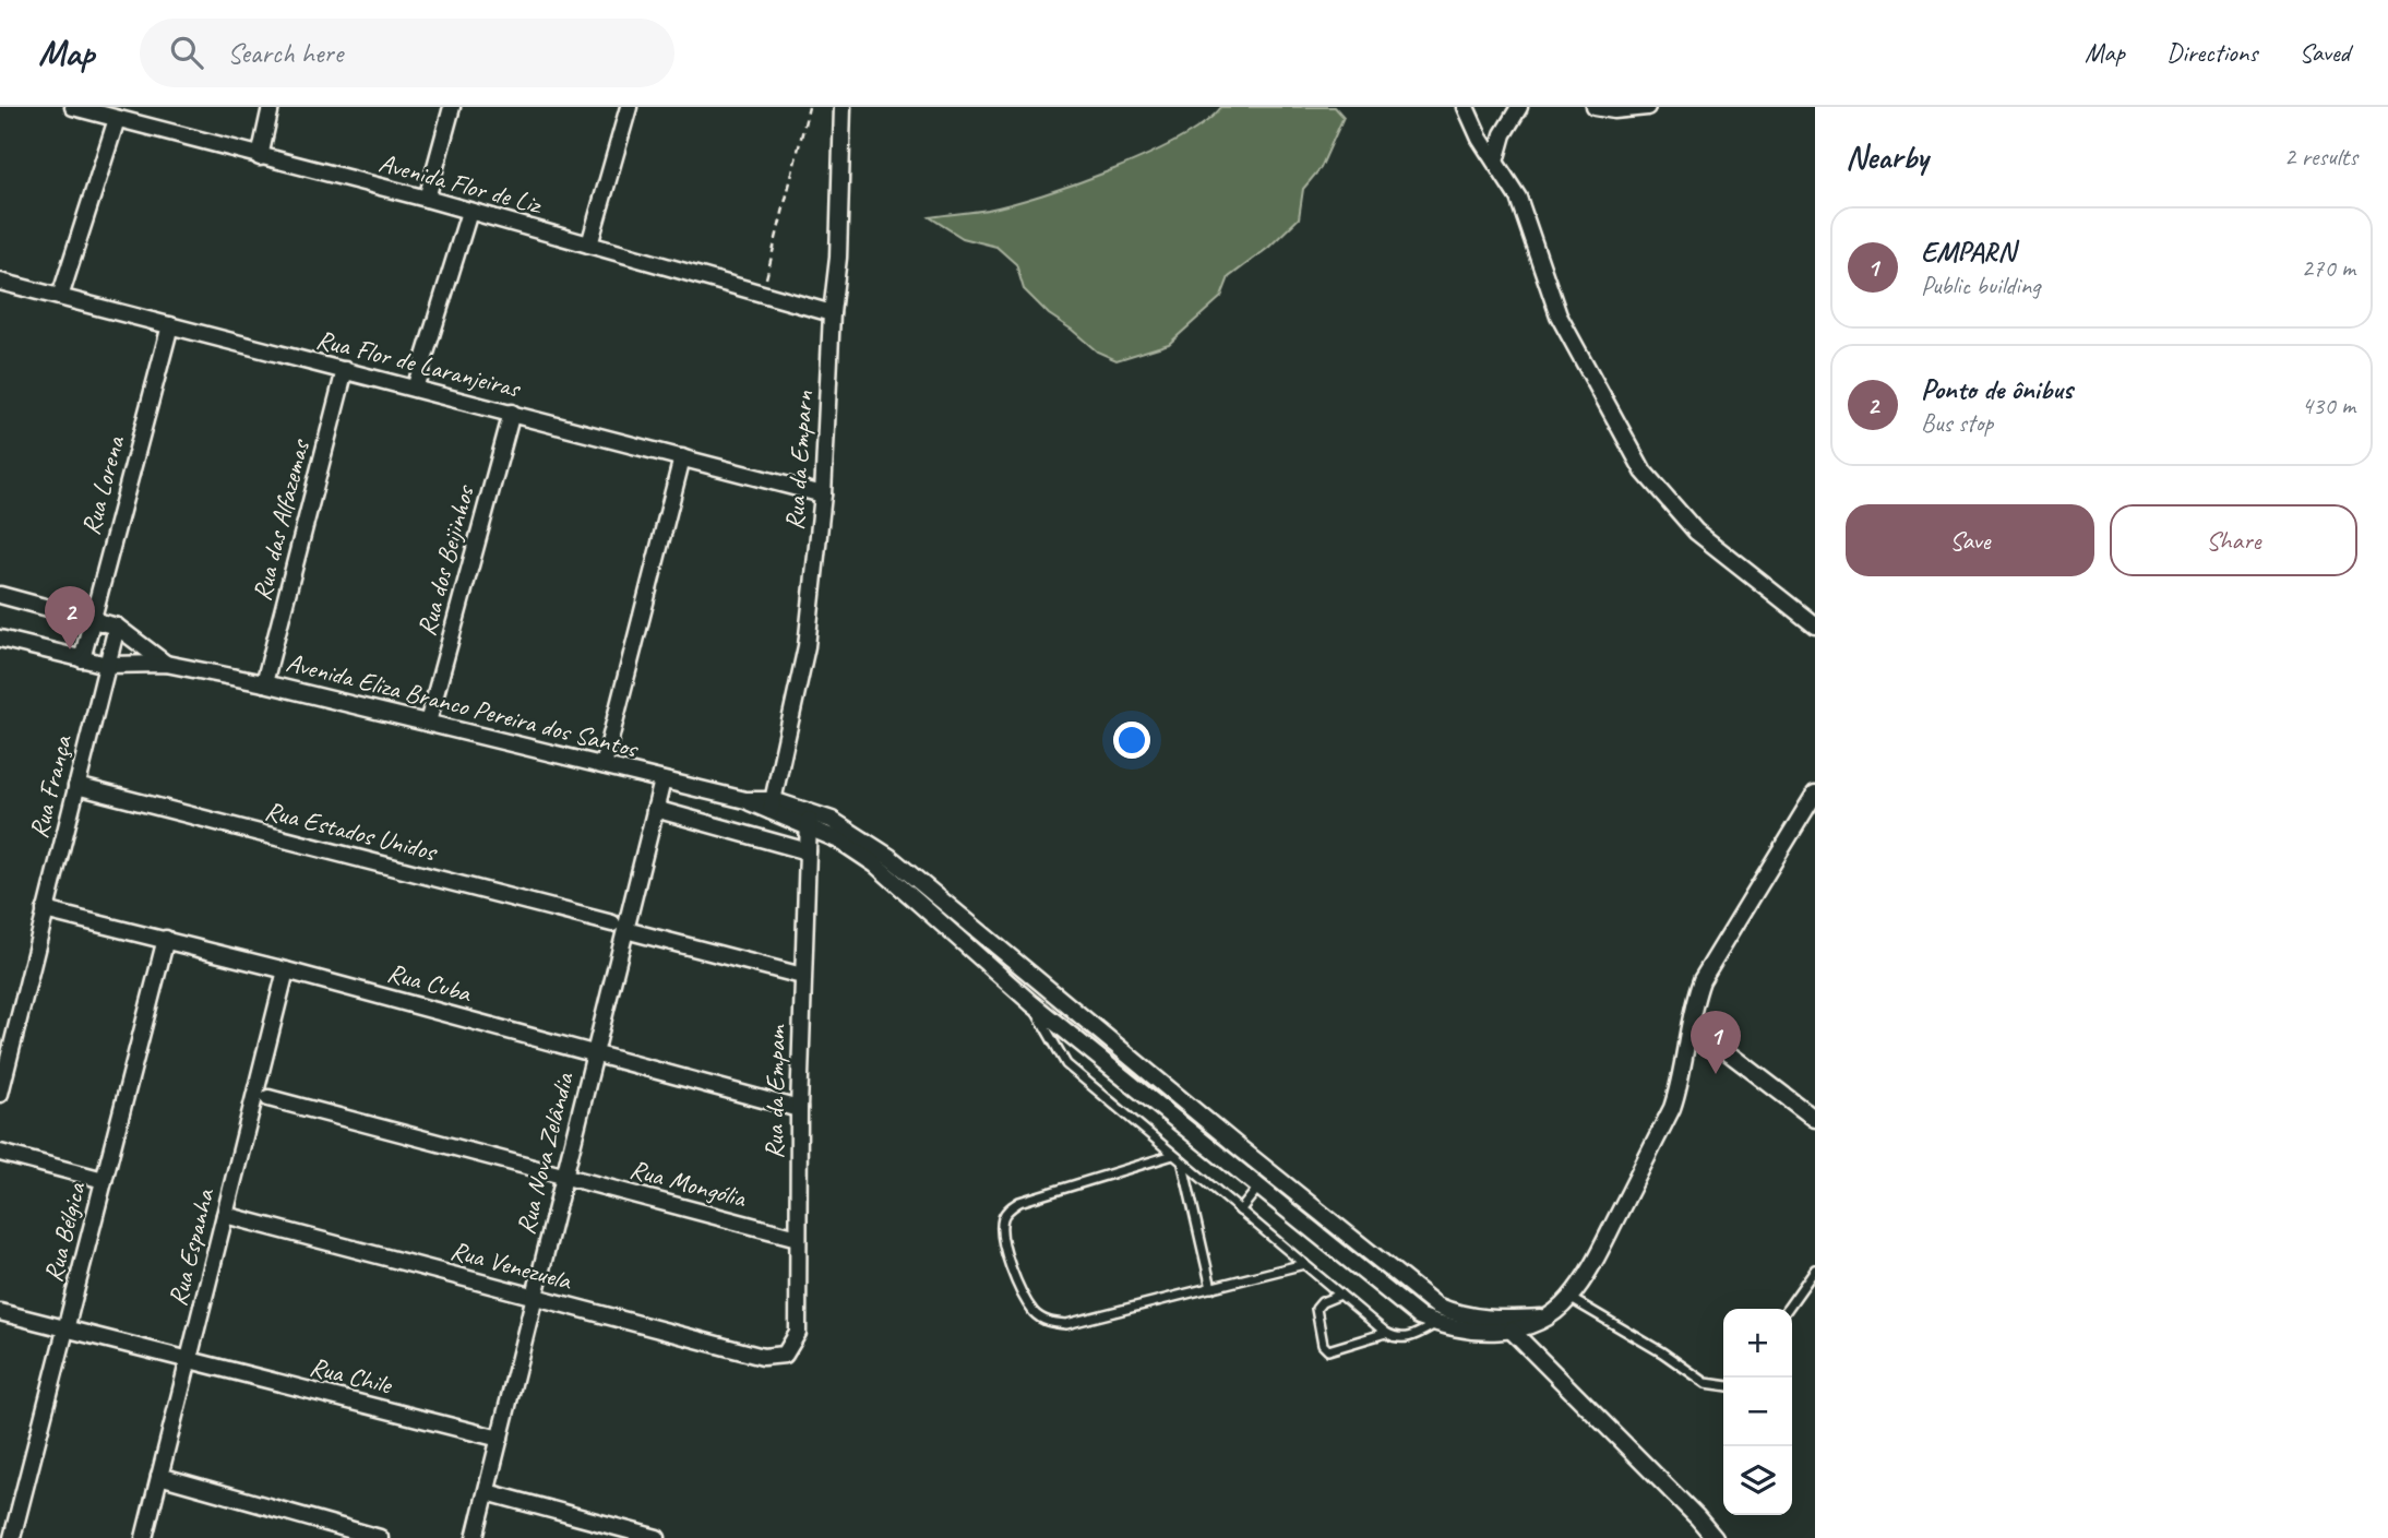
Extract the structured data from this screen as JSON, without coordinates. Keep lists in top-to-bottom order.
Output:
{
  "streets": {
    "street": [
      "Avenida Flor de Liz",
      "Rua Flor de Laranjeiras",
      "Rua da Emparn",
      "Rua Lorena",
      "Rua das Alfazemas",
      "Rua dos Beijinhos",
      "Avenida Eliza Branco Pereira dos Santos",
      "Rua França",
      "Rua Estados Unidos",
      "Rua Cuba",
      "Rua da Empam",
      "Rua Nova Zelândia",
      "Rua Mongólia",
      "Rua Bélgica",
      "Rua Espanha",
      "Rua Venezuela",
      "Rua Chile"
    ]
  },
  "crossings": [
    ["Avenida Flor de Liz", "Rua da Emparn"],
    ["Rua Flor de Laranjeiras", "Rua da Emparn"],
    ["Rua Flor de Laranjeiras", "Rua Lorena"],
    ["Rua Flor de Laranjeiras", "Rua das Alfazemas"],
    ["Rua Flor de Laranjeiras", "Rua dos Beijinhos"],
    ["Rua da Emparn", "Avenida Eliza Branco Pereira dos Santos"],
    ["Rua Lorena", "Avenida Eliza Branco Pereira dos Santos"],
    ["Rua das Alfazemas", "Avenida Eliza Branco Pereira dos Santos"],
    ["Rua dos Beijinhos", "Avenida Eliza Branco Pereira dos Santos"],
    ["Avenida Eliza Branco Pereira dos Santos", "Rua França"],
    ["Avenida Eliza Branco Pereira dos Santos", "Rua da Empam"],
    ["Avenida Eliza Branco Pereira dos Santos", "Rua Nova Zelândia"],
    ["Rua França", "Rua Estados Unidos"],
    ["Rua França", "Rua Cuba"],
    ["Rua Estados Unidos", "Rua da Empam"],
    ["Rua Estados Unidos", "Rua Nova Zelândia"],
    ["Rua Cuba", "Rua da Empam"],
    ["Rua Cuba", "Rua Nova Zelândia"],
    ["Rua Cuba", "Rua Bélgica"],
    ["Rua Cuba", "Rua Espanha"],
    ["Rua da Empam", "Rua Mongólia"],
    ["Rua da Empam", "Rua Venezuela"],
    ["Rua Nova Zelândia", "Rua Mongólia"],
    ["Rua Nova Zelândia", "Rua Venezuela"],
    ["Rua Nova Zelândia", "Rua Chile"],
    ["Rua Bélgica", "Rua Chile"],
    ["Rua Espanha", "Rua Venezuela"],
    ["Rua Espanha", "Rua Chile"]
  ],
  "page": {
    "header": "Map",
    "search": "Search here",
    "nav": ["Map", "Directions", "Saved"],
    "heading": ["Nearby", "2 results"],
    "list": [
      {
        "mark": "1",
        "name": "EMPARN",
        "note": "Public building",
        "value": "270 m"
      },
      {
        "mark": "2",
        "name": "Ponto de ônibus",
        "note": "Bus stop",
        "value": "430 m"
      }
    ],
    "buttons": ["Save", "Share"],
    "pins": ["2", "1"],
    "map_buttons": ["+", "−"]
  }
}
